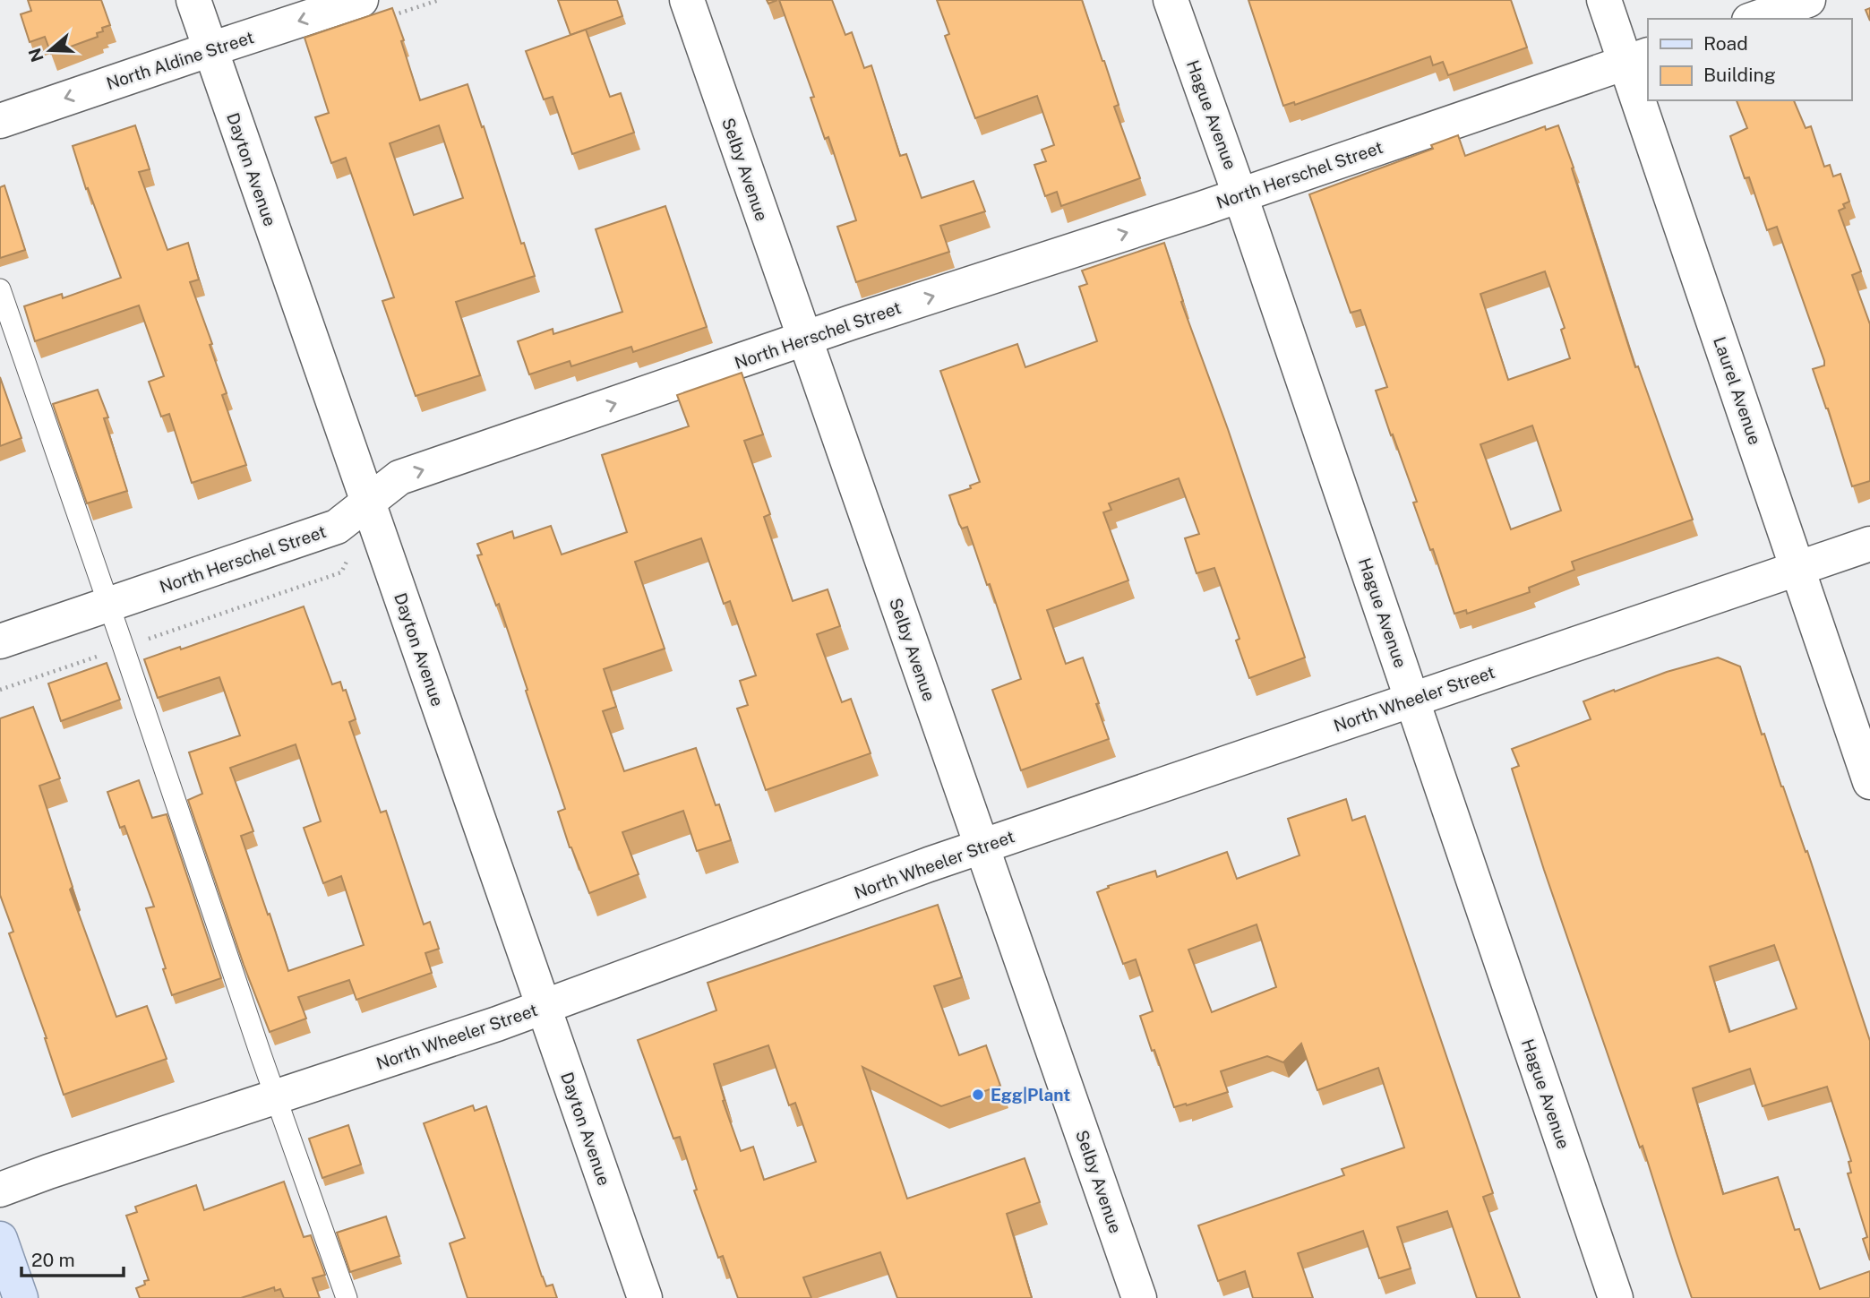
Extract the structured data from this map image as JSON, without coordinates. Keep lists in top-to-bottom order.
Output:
{
  "streets": {
    "street": [
      "North Aldine Street",
      "Hague Avenue",
      "Dayton Avenue",
      "Selby Avenue",
      "North Herschel Street",
      "Laurel Avenue",
      "North Wheeler Street"
    ]
  },
  "crossings": [
    ["North Aldine Street", "Dayton Avenue"],
    ["Hague Avenue", "North Herschel Street"],
    ["Hague Avenue", "North Wheeler Street"],
    ["Dayton Avenue", "North Herschel Street"],
    ["Dayton Avenue", "North Wheeler Street"],
    ["Selby Avenue", "North Herschel Street"],
    ["Selby Avenue", "North Wheeler Street"],
    ["North Herschel Street", "Laurel Avenue"],
    ["Laurel Avenue", "North Wheeler Street"]
  ],
  "one_way": ["North Aldine Street", "North Herschel Street"],
  "places": ["Egg|Plant"],
  "legend": ["Road", "Building"],
  "scale_bar": "20 m",
  "north": "left"
}
